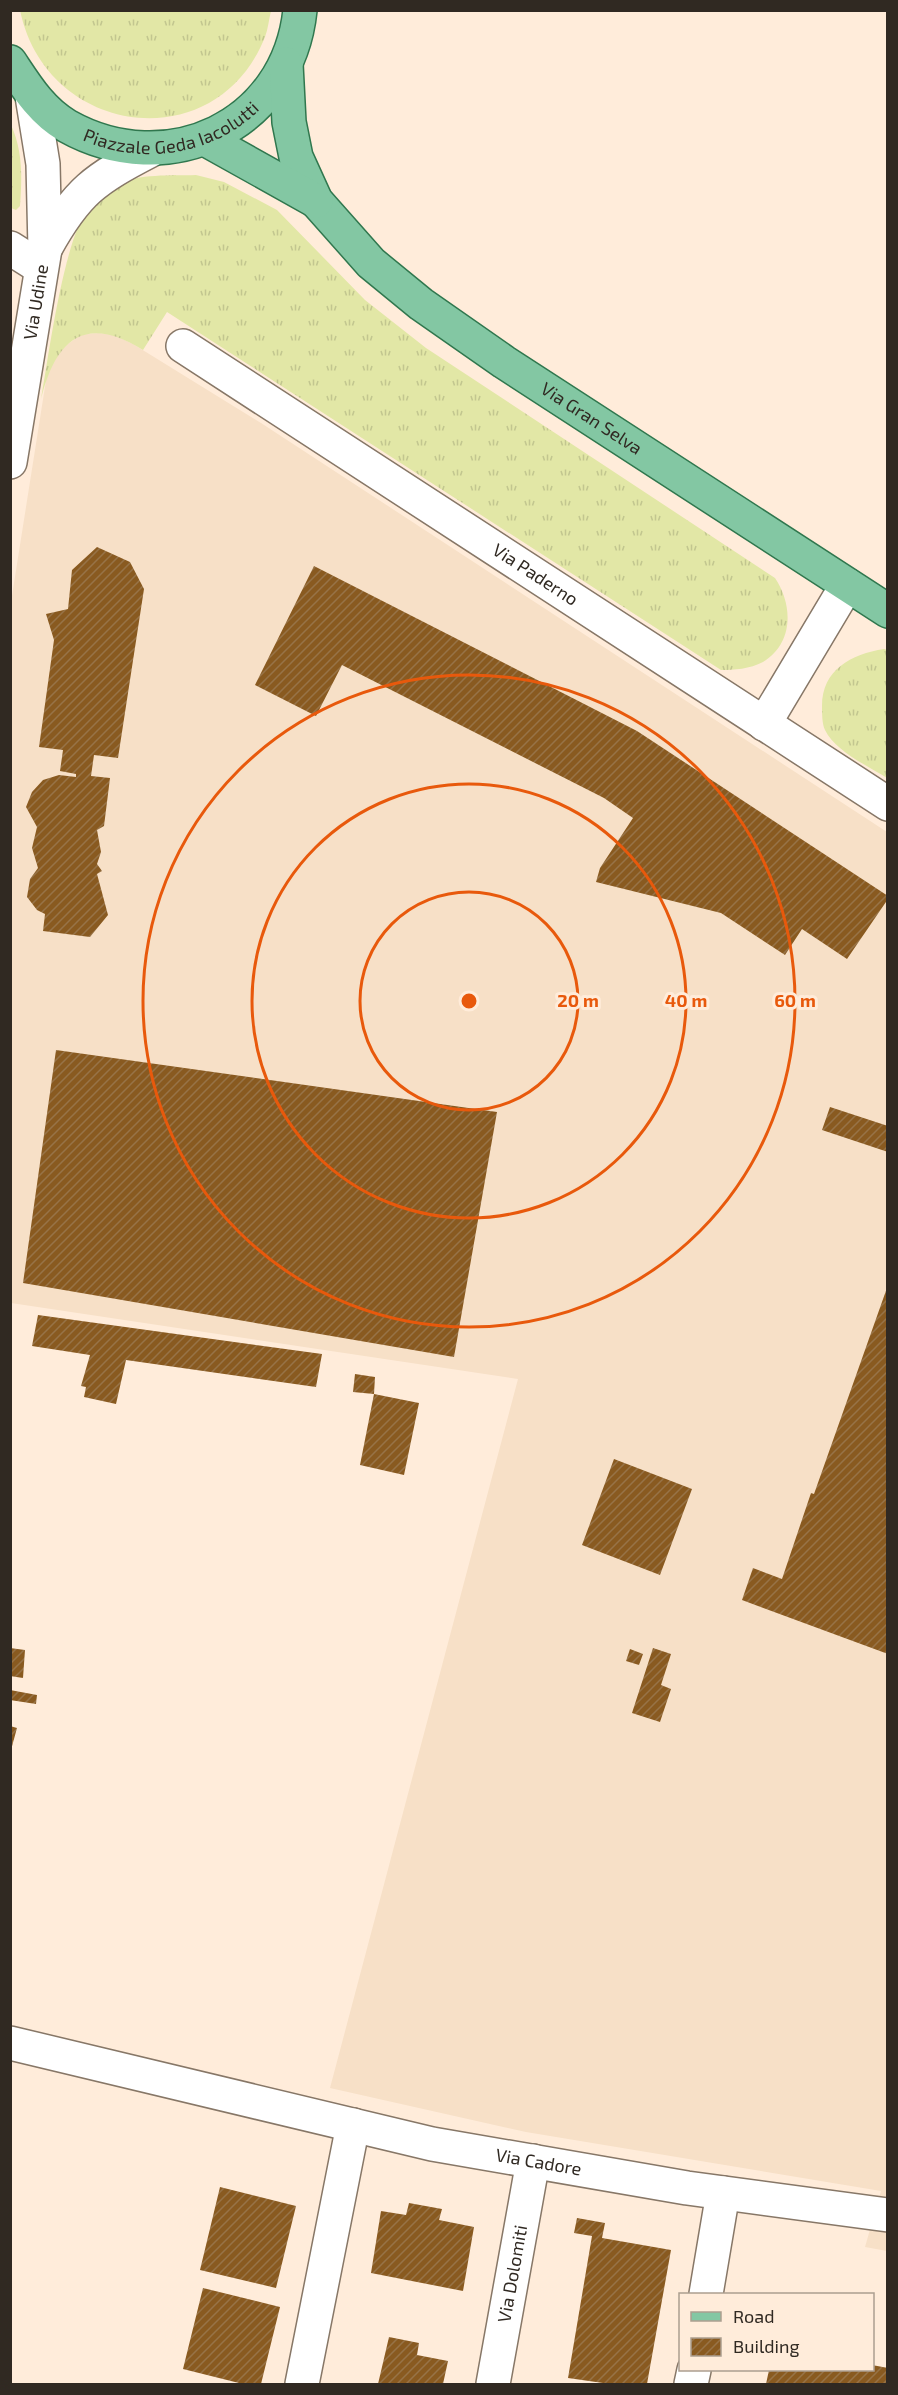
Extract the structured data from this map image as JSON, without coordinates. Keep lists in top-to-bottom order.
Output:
{
  "streets": {
    "main road": ["Piazzale Geda Iacolutti", "Via Gran Selva"],
    "street": [
      "Via Udine",
      "Via Paderno",
      "Via Cadore",
      "Via Dolomiti"
    ]
  },
  "crossings": [
    ["Piazzale Geda Iacolutti", "Via Udine"],
    ["Piazzale Geda Iacolutti", "Via Gran Selva"],
    ["Via Cadore", "Via Dolomiti"]
  ],
  "legend": ["Road", "Building"],
  "rings": ["20 m", "40 m", "60 m"]
}
